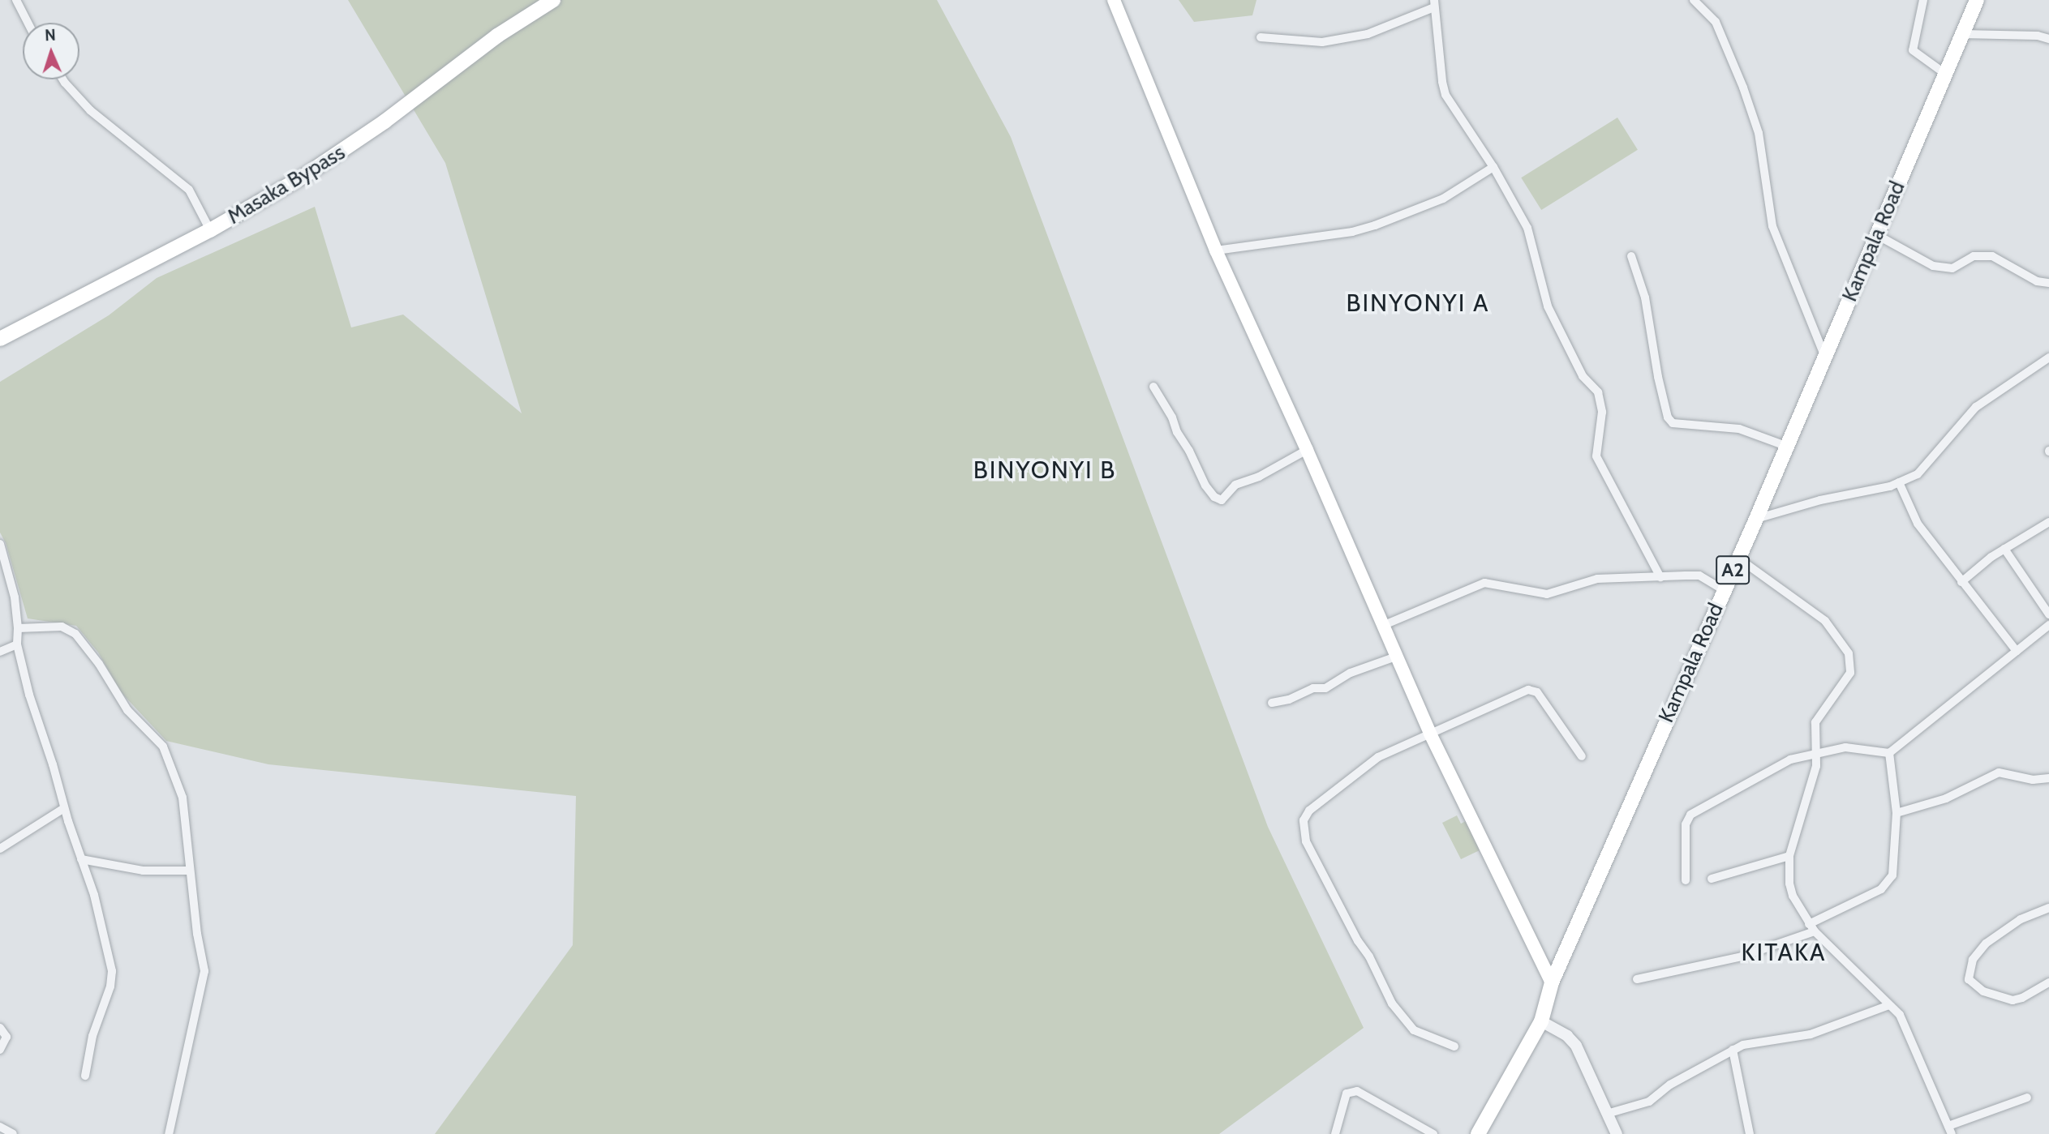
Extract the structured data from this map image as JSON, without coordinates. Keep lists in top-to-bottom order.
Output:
{
  "streets": {
    "main road": ["Masaka Bypass", "Kampala Road", "A2"]
  },
  "districts": ["BINYONYI A", "BINYONYI B", "KITAKA"],
  "north": "top"
}
